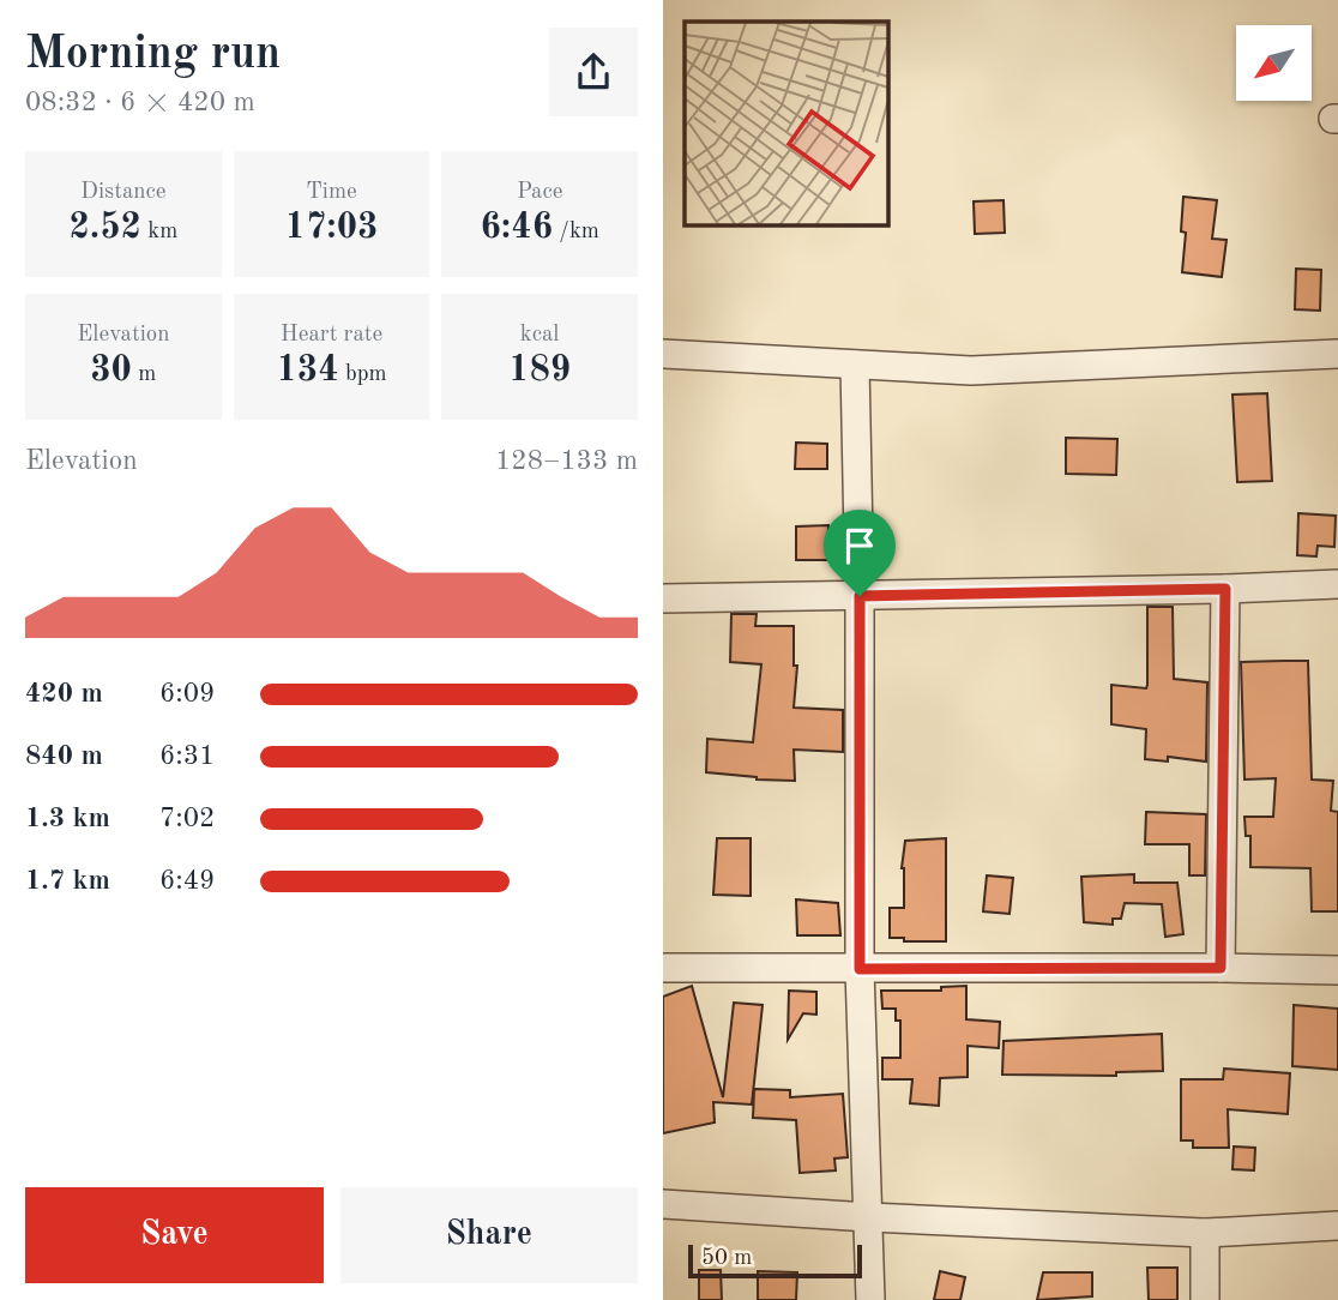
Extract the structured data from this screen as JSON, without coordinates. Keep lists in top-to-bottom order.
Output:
{
  "scale_bar": "50 m",
  "north": "bottom left",
  "page": {
    "heading": ["Morning run", "08:32 · 6 × 420 m"],
    "stats": [
      ["Distance", "2.52 km"],
      ["Time", "17:03"],
      ["Pace", "6:46 /km"],
      ["Elevation", "30 m"],
      ["Heart rate", "134 bpm"],
      ["kcal", "189"]
    ],
    "chart": ["Elevation", "128–133 m"],
    "list": [
      {
        "name": "420 m",
        "note": "6:09"
      },
      {
        "name": "840 m",
        "note": "6:31"
      },
      {
        "name": "1.3 km",
        "note": "7:02"
      },
      {
        "name": "1.7 km",
        "note": "6:49"
      }
    ],
    "buttons": ["Save", "Share"],
    "scale": "50 m"
  }
}
